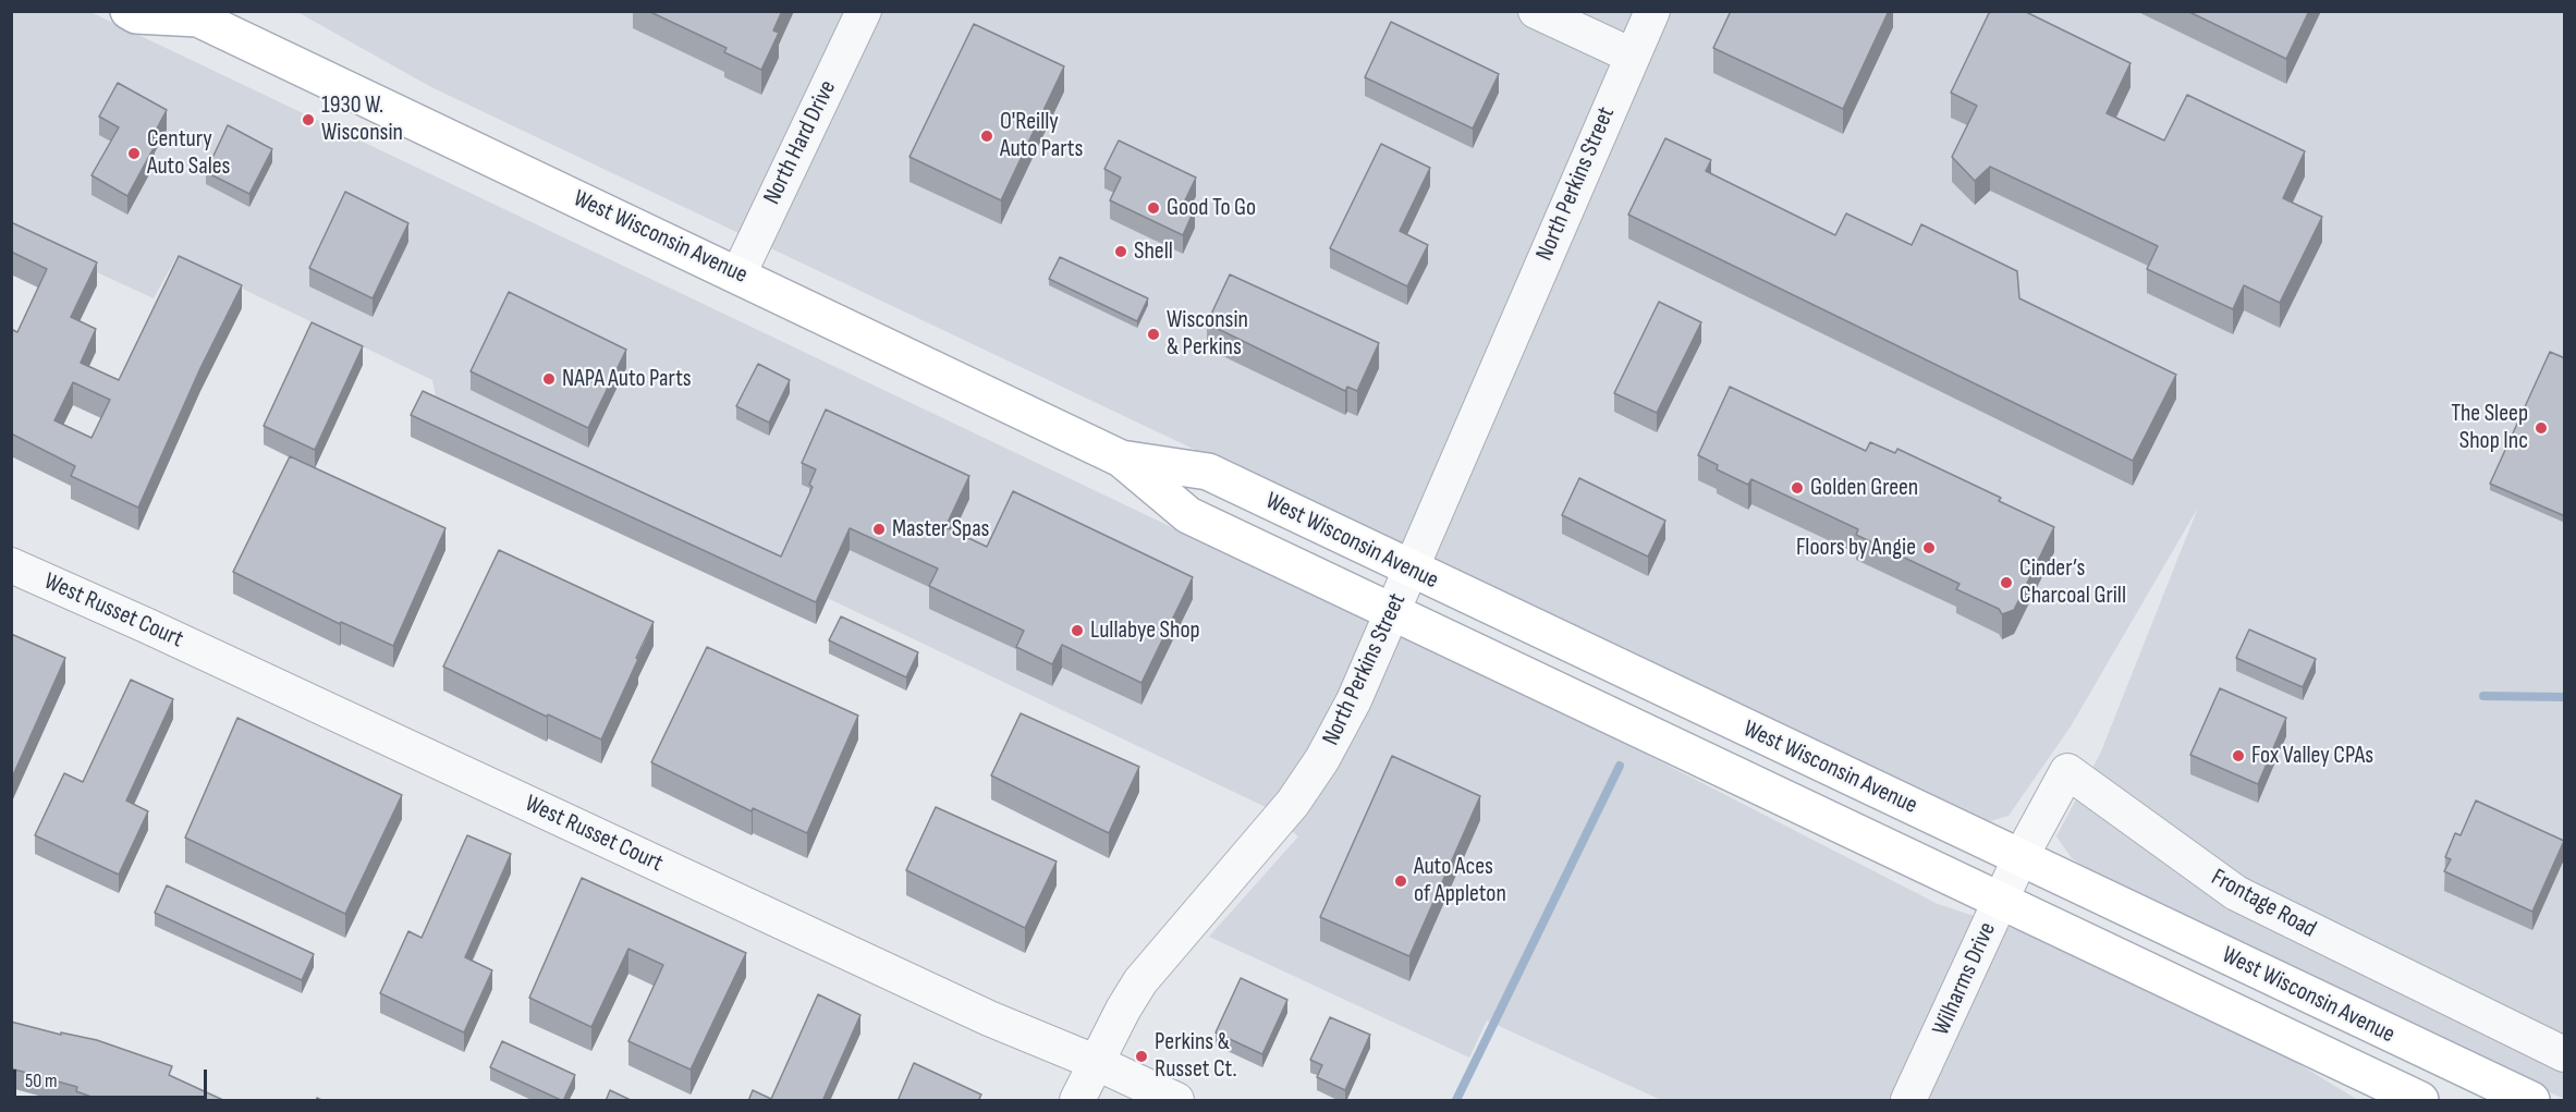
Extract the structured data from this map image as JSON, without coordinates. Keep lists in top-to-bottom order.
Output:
{
  "streets": {
    "main road": ["West Wisconsin Avenue"],
    "street": [
      "North Hard Drive",
      "North Perkins Street",
      "West Russet Court",
      "Frontage Road",
      "Wilharms Drive"
    ]
  },
  "crossings": [
    ["North Hard Drive", "West Wisconsin Avenue"],
    ["North Perkins Street", "West Wisconsin Avenue"],
    ["North Perkins Street", "West Russet Court"],
    ["West Wisconsin Avenue", "Frontage Road"],
    ["West Wisconsin Avenue", "Wilharms Drive"],
    ["Frontage Road", "Wilharms Drive"]
  ],
  "places": [
    "1930 W. Wisconsin",
    "O'Reilly Auto Parts",
    "Century Auto Sales",
    "Good To Go",
    "Shell",
    "Wisconsin & Perkins",
    "NAPA Auto Parts",
    "The Sleep Shop Inc",
    "Golden Green",
    "Master Spas",
    "Floors by Angie",
    "Cinder’s Charcoal Grill",
    "Lullabye Shop",
    "Fox Valley CPAs",
    "Auto Aces of Appleton",
    "Perkins & Russet Ct."
  ],
  "scale_bar": "50 m"
}
